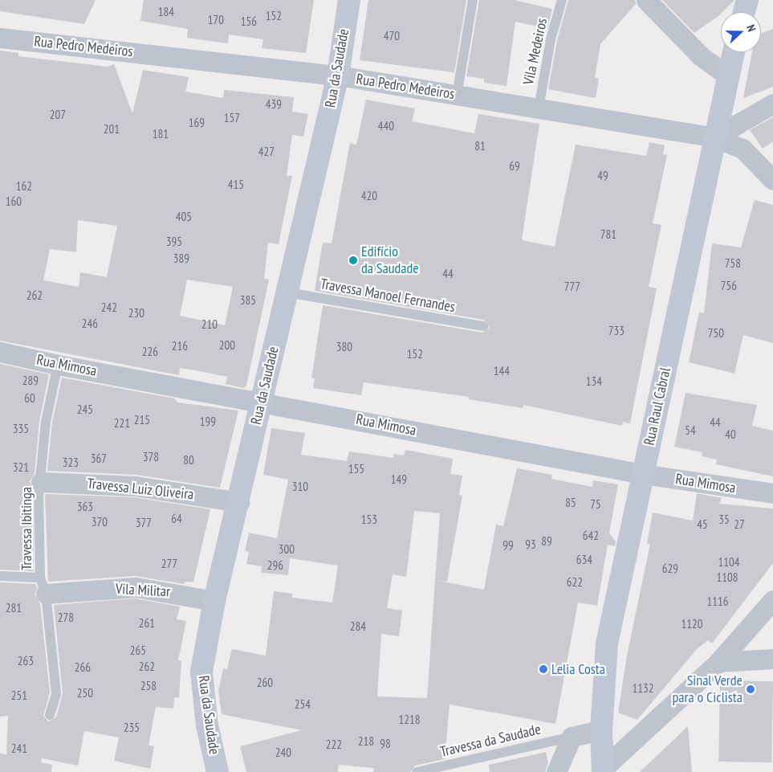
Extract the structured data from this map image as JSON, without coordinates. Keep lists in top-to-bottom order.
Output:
{
  "streets": {
    "main road": ["Rua da Saudade", "Rua Raul Cabral"],
    "street": [
      "Rua Pedro Medeiros",
      "Rua Mimosa",
      "Travessa Luiz Oliveira",
      "Vila Militar"
    ],
    "lane": [
      "Vila Medeiros",
      "Travessa Manoel Fernandes",
      "Travessa Ibitinga",
      "Travessa da Saudade"
    ]
  },
  "crossings": [
    ["Rua Pedro Medeiros", "Vila Medeiros"],
    ["Rua Pedro Medeiros", "Rua da Saudade"],
    ["Rua Pedro Medeiros", "Rua Raul Cabral"],
    ["Rua da Saudade", "Travessa Manoel Fernandes"],
    ["Rua da Saudade", "Rua Mimosa"],
    ["Rua da Saudade", "Travessa Luiz Oliveira"],
    ["Rua da Saudade", "Vila Militar"],
    ["Rua Mimosa", "Rua Raul Cabral"],
    ["Rua Mimosa", "Travessa Ibitinga"],
    ["Travessa Luiz Oliveira", "Travessa Ibitinga"],
    ["Travessa Ibitinga", "Vila Militar"]
  ],
  "places": ["Edifício da Saudade", "Lelia Costa", "Sinal Verde para o Ciclista"],
  "house_numbers": [
    "184",
    "152",
    "170",
    "156",
    "470",
    "439",
    "207",
    "157",
    "169",
    "440",
    "201",
    "181",
    "81",
    "427",
    "69",
    "49",
    "415",
    "162",
    "420",
    "160",
    "405",
    "781",
    "395",
    "389",
    "758",
    "44",
    "756",
    "777",
    "262",
    "385",
    "242",
    "230",
    "246",
    "210",
    "733",
    "750",
    "200",
    "216",
    "380",
    "226",
    "152",
    "144",
    "289",
    "134",
    "60",
    "245",
    "215",
    "199",
    "44",
    "221",
    "335",
    "54",
    "40",
    "378",
    "367",
    "80",
    "323",
    "321",
    "155",
    "149",
    "310",
    "85",
    "75",
    "363",
    "64",
    "153",
    "35",
    "370",
    "377",
    "45",
    "27",
    "642",
    "89",
    "93",
    "99",
    "300",
    "634",
    "1104",
    "277",
    "296",
    "629",
    "1108",
    "622",
    "1116",
    "281",
    "278",
    "261",
    "1120",
    "284",
    "265",
    "263",
    "262",
    "266",
    "260",
    "258",
    "1132",
    "250",
    "251",
    "254",
    "1218",
    "235",
    "218",
    "98",
    "222",
    "241",
    "240"
  ],
  "north": "right"
}
